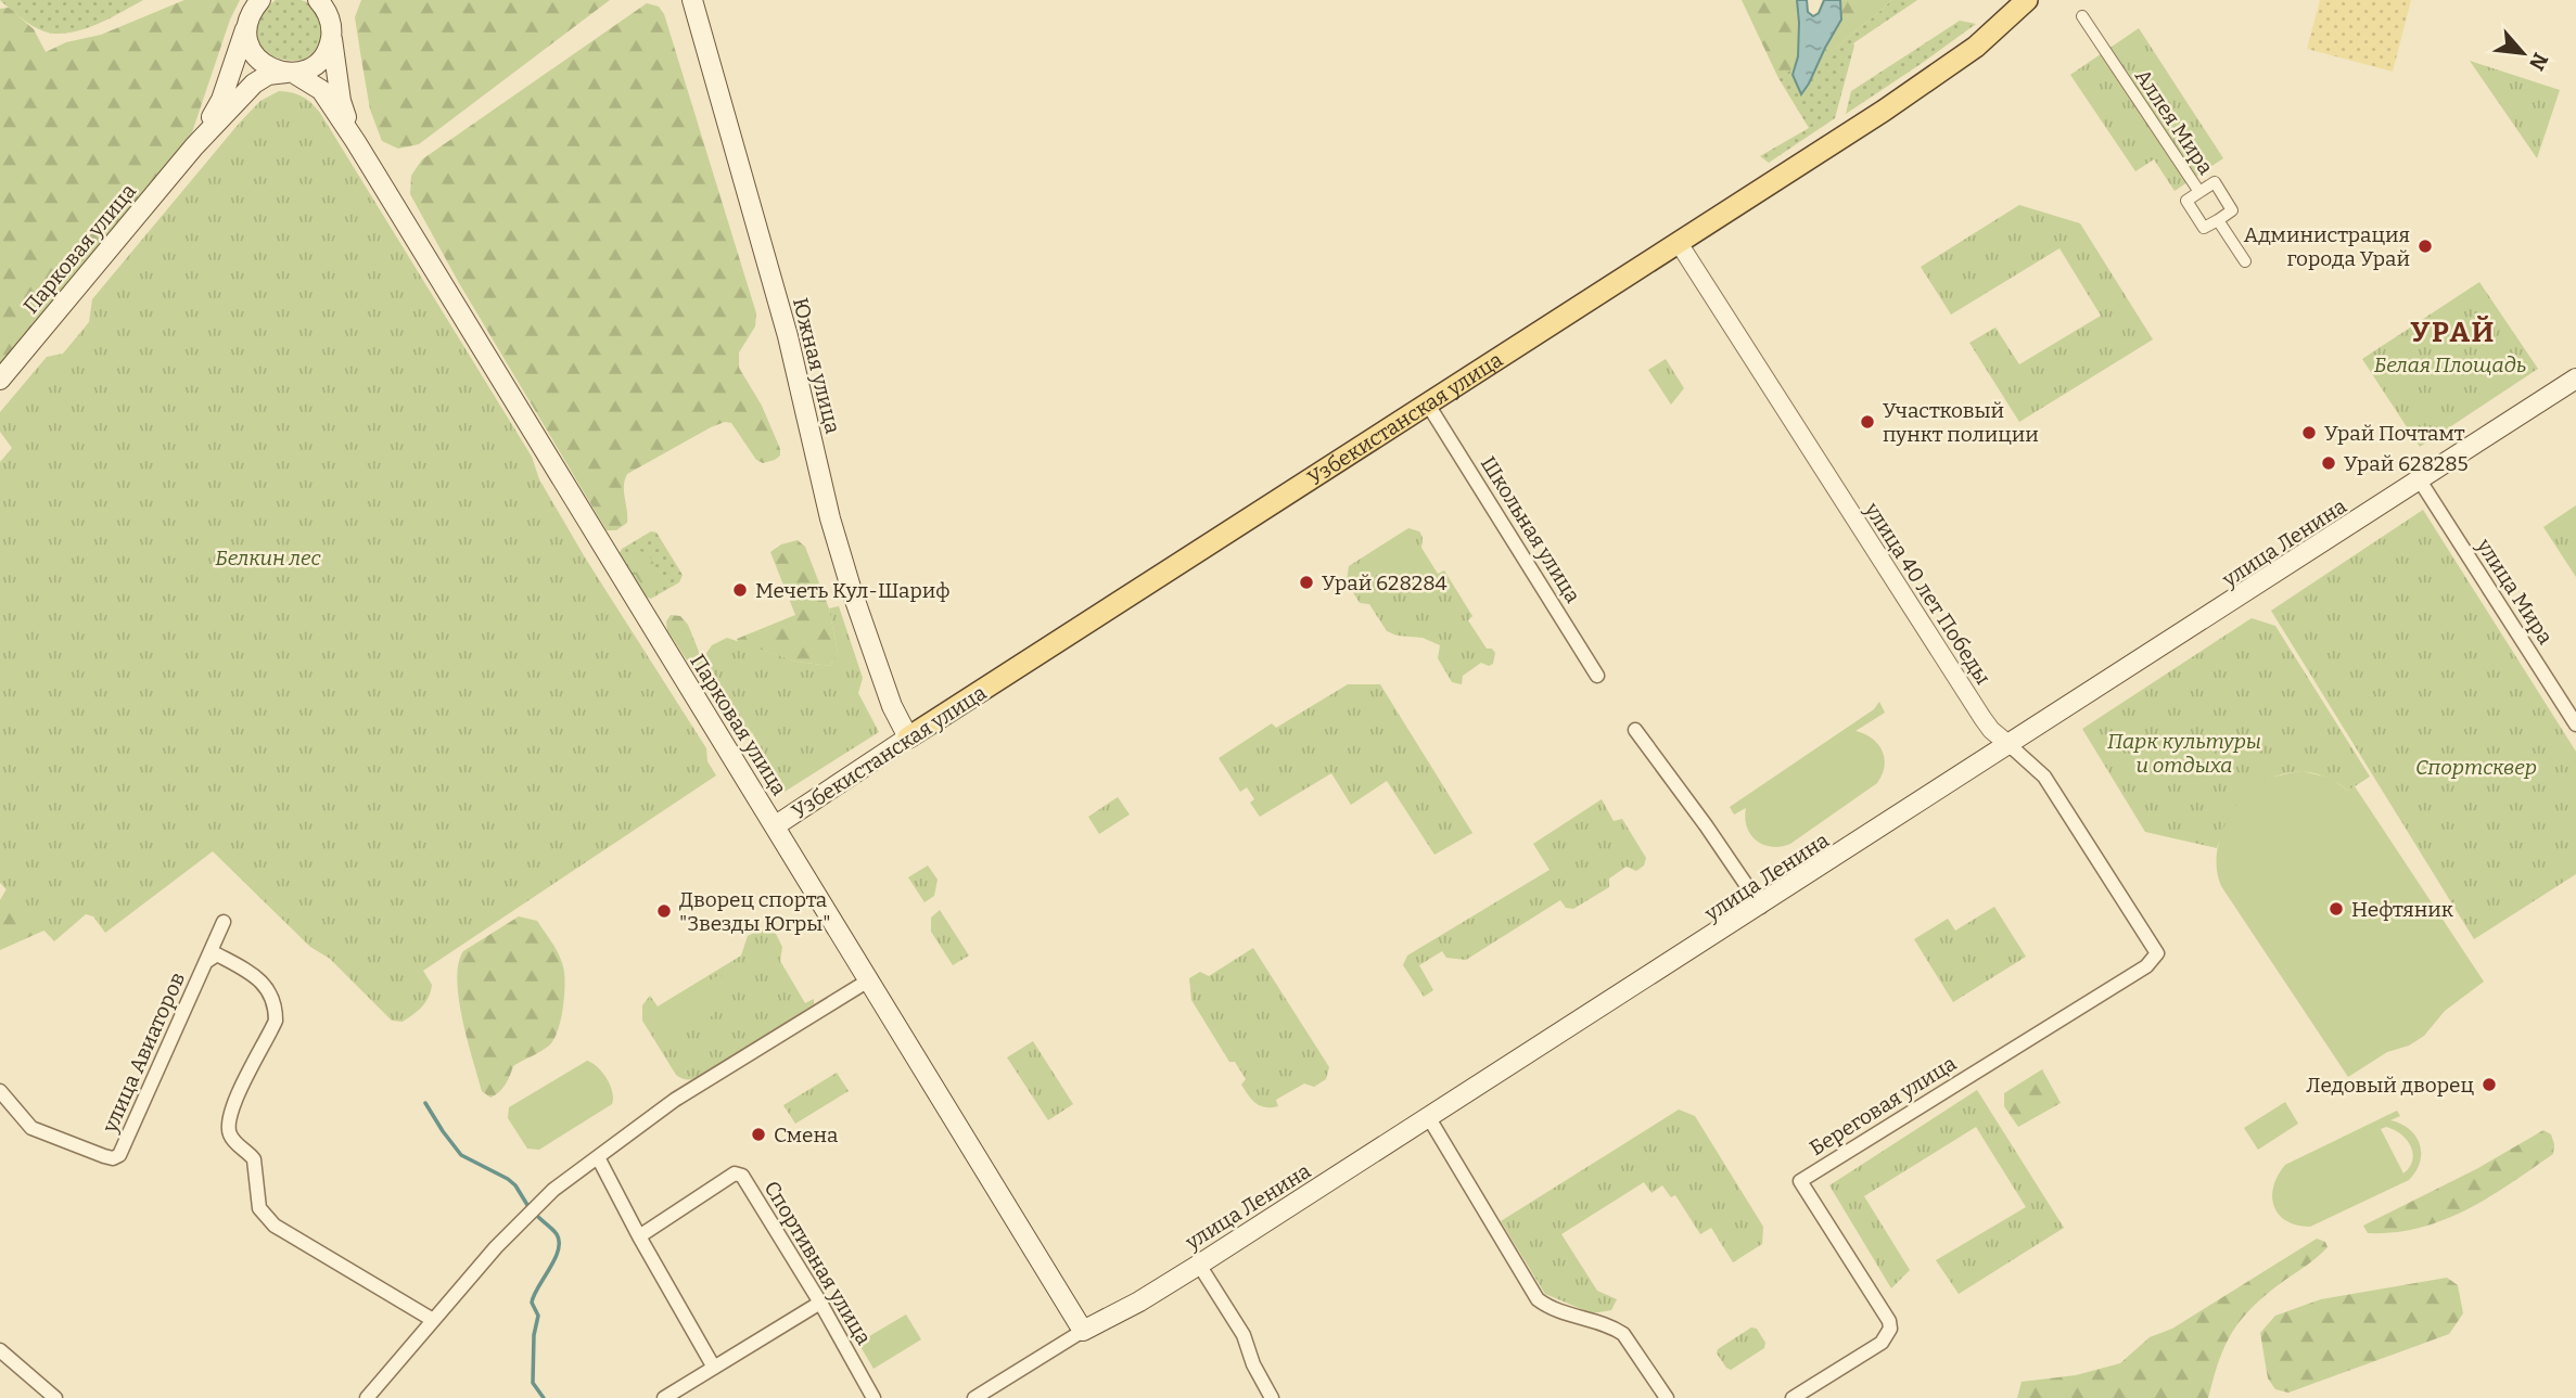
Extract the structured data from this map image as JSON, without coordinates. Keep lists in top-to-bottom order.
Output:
{
  "streets": {
    "main road": [
      "Парковая улица",
      "Южная улица",
      "Узбекистанская улица",
      "улица Ленина"
    ],
    "street": [
      "Аллея Мира",
      "Школьная улица",
      "улица Мира",
      "улица 40 лет Победы",
      "улица Авиаторов",
      "Береговая улица",
      "Спортивная улица"
    ]
  },
  "crossings": [
    ["Парковая улица", "Узбекистанская улица"],
    ["Парковая улица", "улица Ленина"],
    ["Южная улица", "Узбекистанская улица"],
    ["Узбекистанская улица", "Школьная улица"],
    ["Узбекистанская улица", "улица 40 лет Победы"],
    ["улица Ленина", "улица Мира"],
    ["улица Ленина", "улица 40 лет Победы"],
    ["улица 40 лет Победы", "Береговая улица"]
  ],
  "districts": ["УРАЙ"],
  "parks": [
    "Белая Площадь",
    "Белкин лес",
    "Парк культуры и отдыха",
    "Спортсквер"
  ],
  "places": [
    "Администрация города Урай",
    "Участковый пункт полиции",
    "Урай Почтамт",
    "Урай 628285",
    "Урай 628284",
    "Мечеть Кул-Шариф",
    "Нефтяник",
    "Дворец спорта \"Звезды Югры\"",
    "Ледовый дворец",
    "Смена"
  ],
  "north": "bottom right"
}
